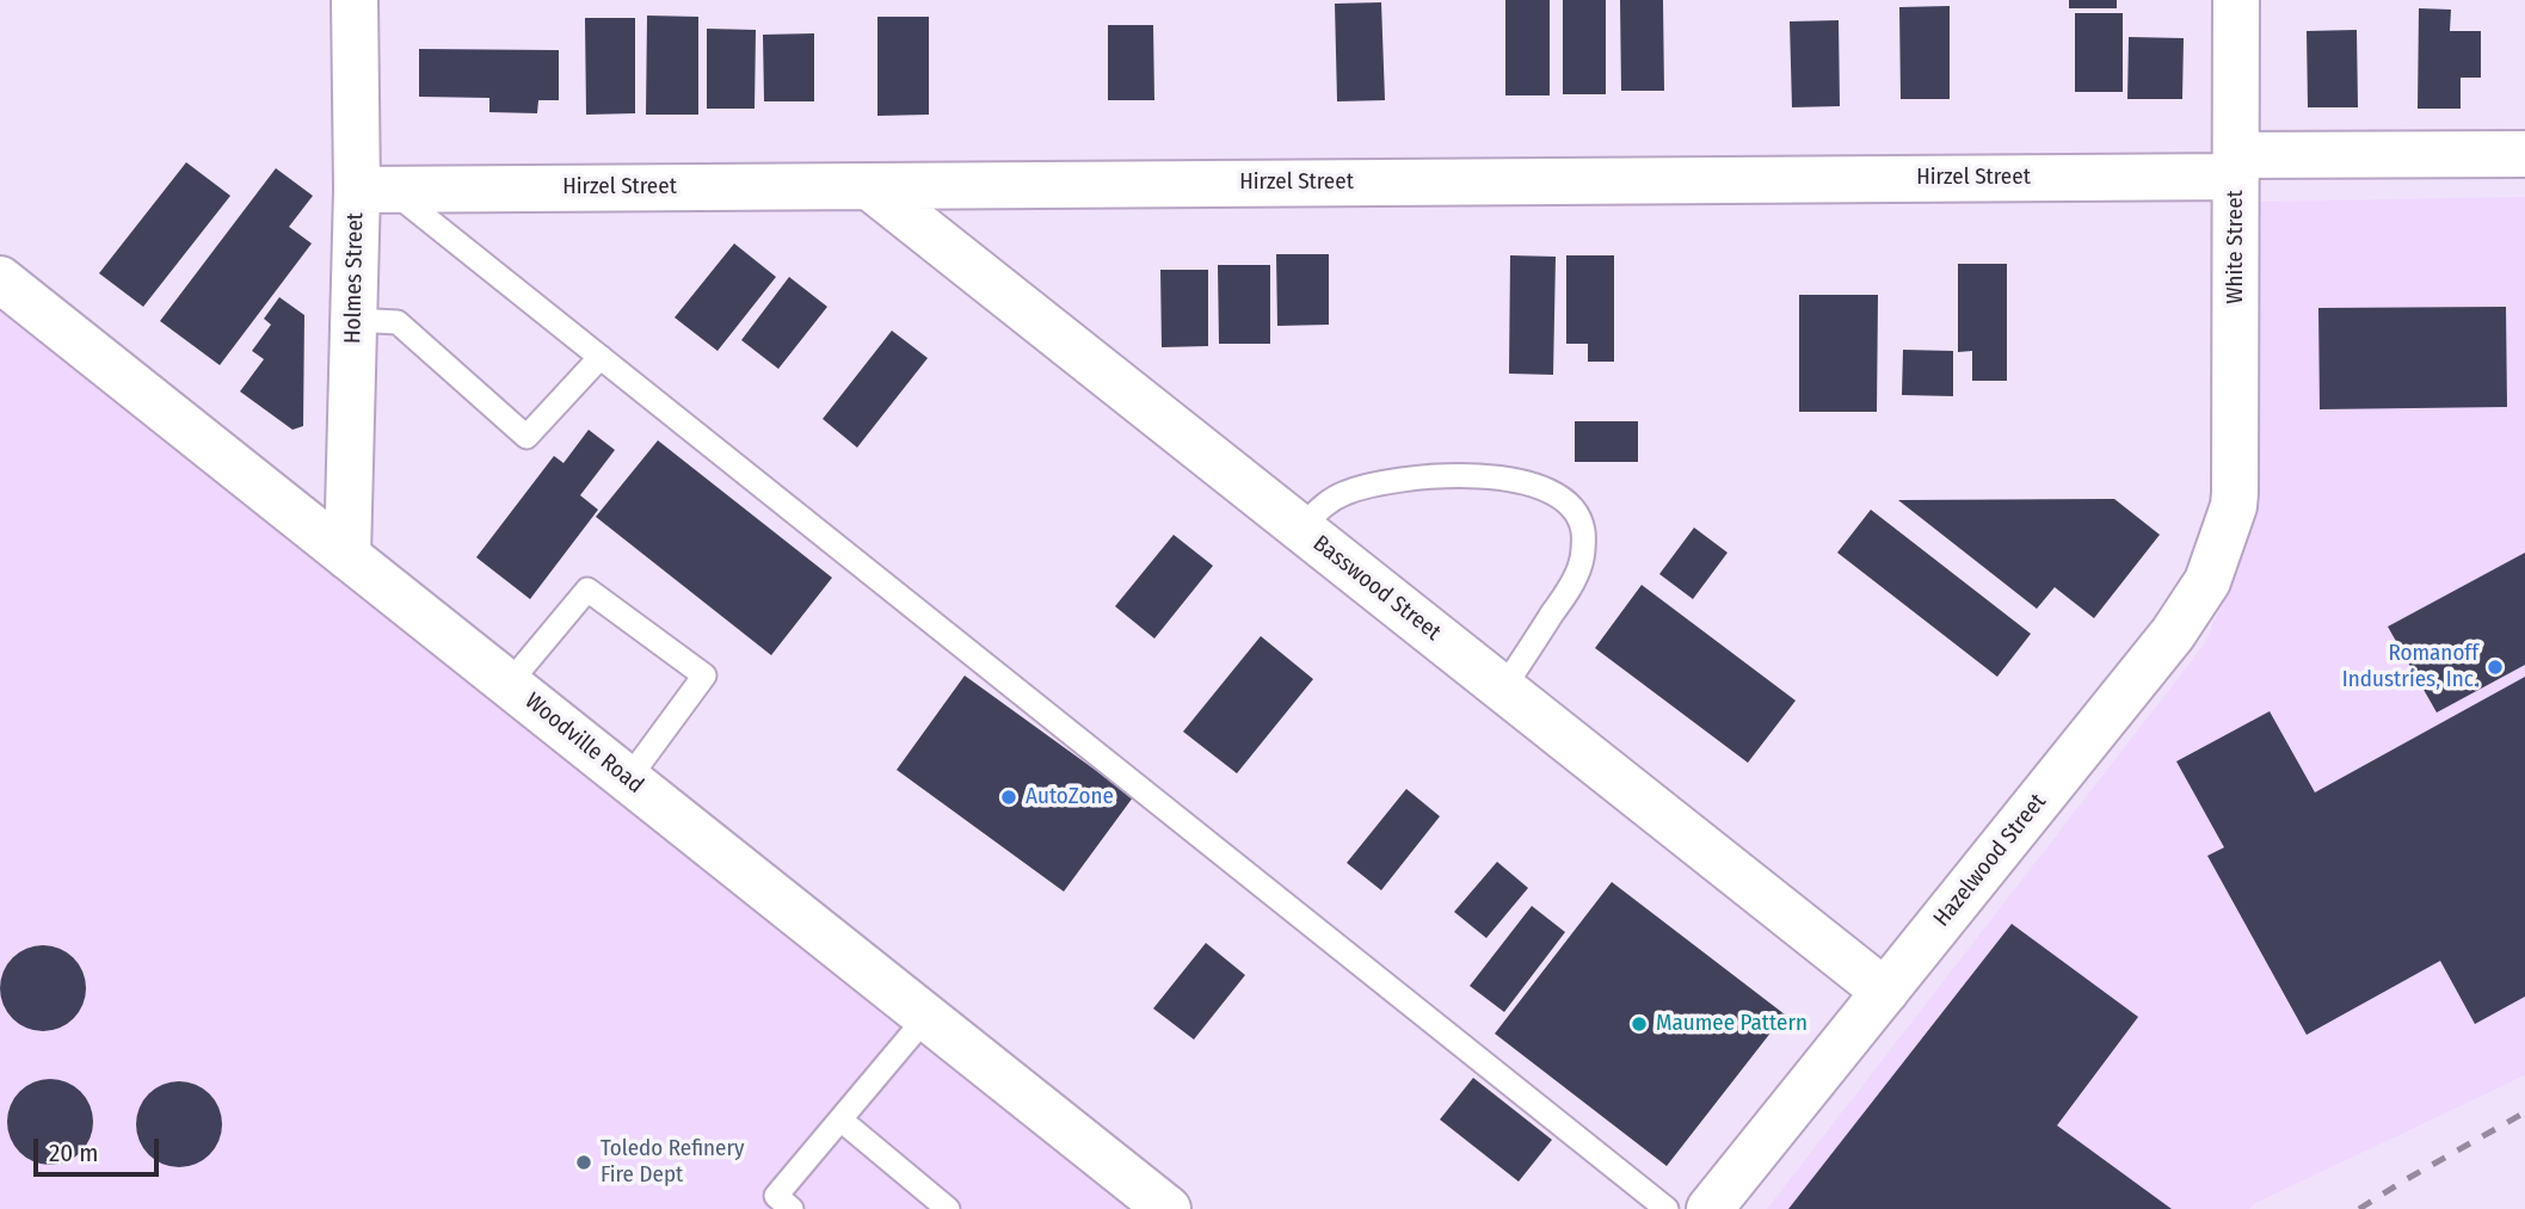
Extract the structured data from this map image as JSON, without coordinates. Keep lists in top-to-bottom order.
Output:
{
  "streets": {
    "street": [
      "Hirzel Street",
      "White Street",
      "Holmes Street",
      "Basswood Street",
      "Woodville Road",
      "Hazelwood Street"
    ]
  },
  "crossings": [
    ["Hirzel Street", "White Street"],
    ["Hirzel Street", "Holmes Street"],
    ["Hirzel Street", "Basswood Street"],
    ["White Street", "Hazelwood Street"],
    ["Holmes Street", "Woodville Road"],
    ["Basswood Street", "Hazelwood Street"]
  ],
  "places": [
    "Romanoff Industries, Inc.",
    "AutoZone",
    "Maumee Pattern",
    "Toledo Refinery Fire Dept"
  ],
  "scale_bar": "20 m"
}
